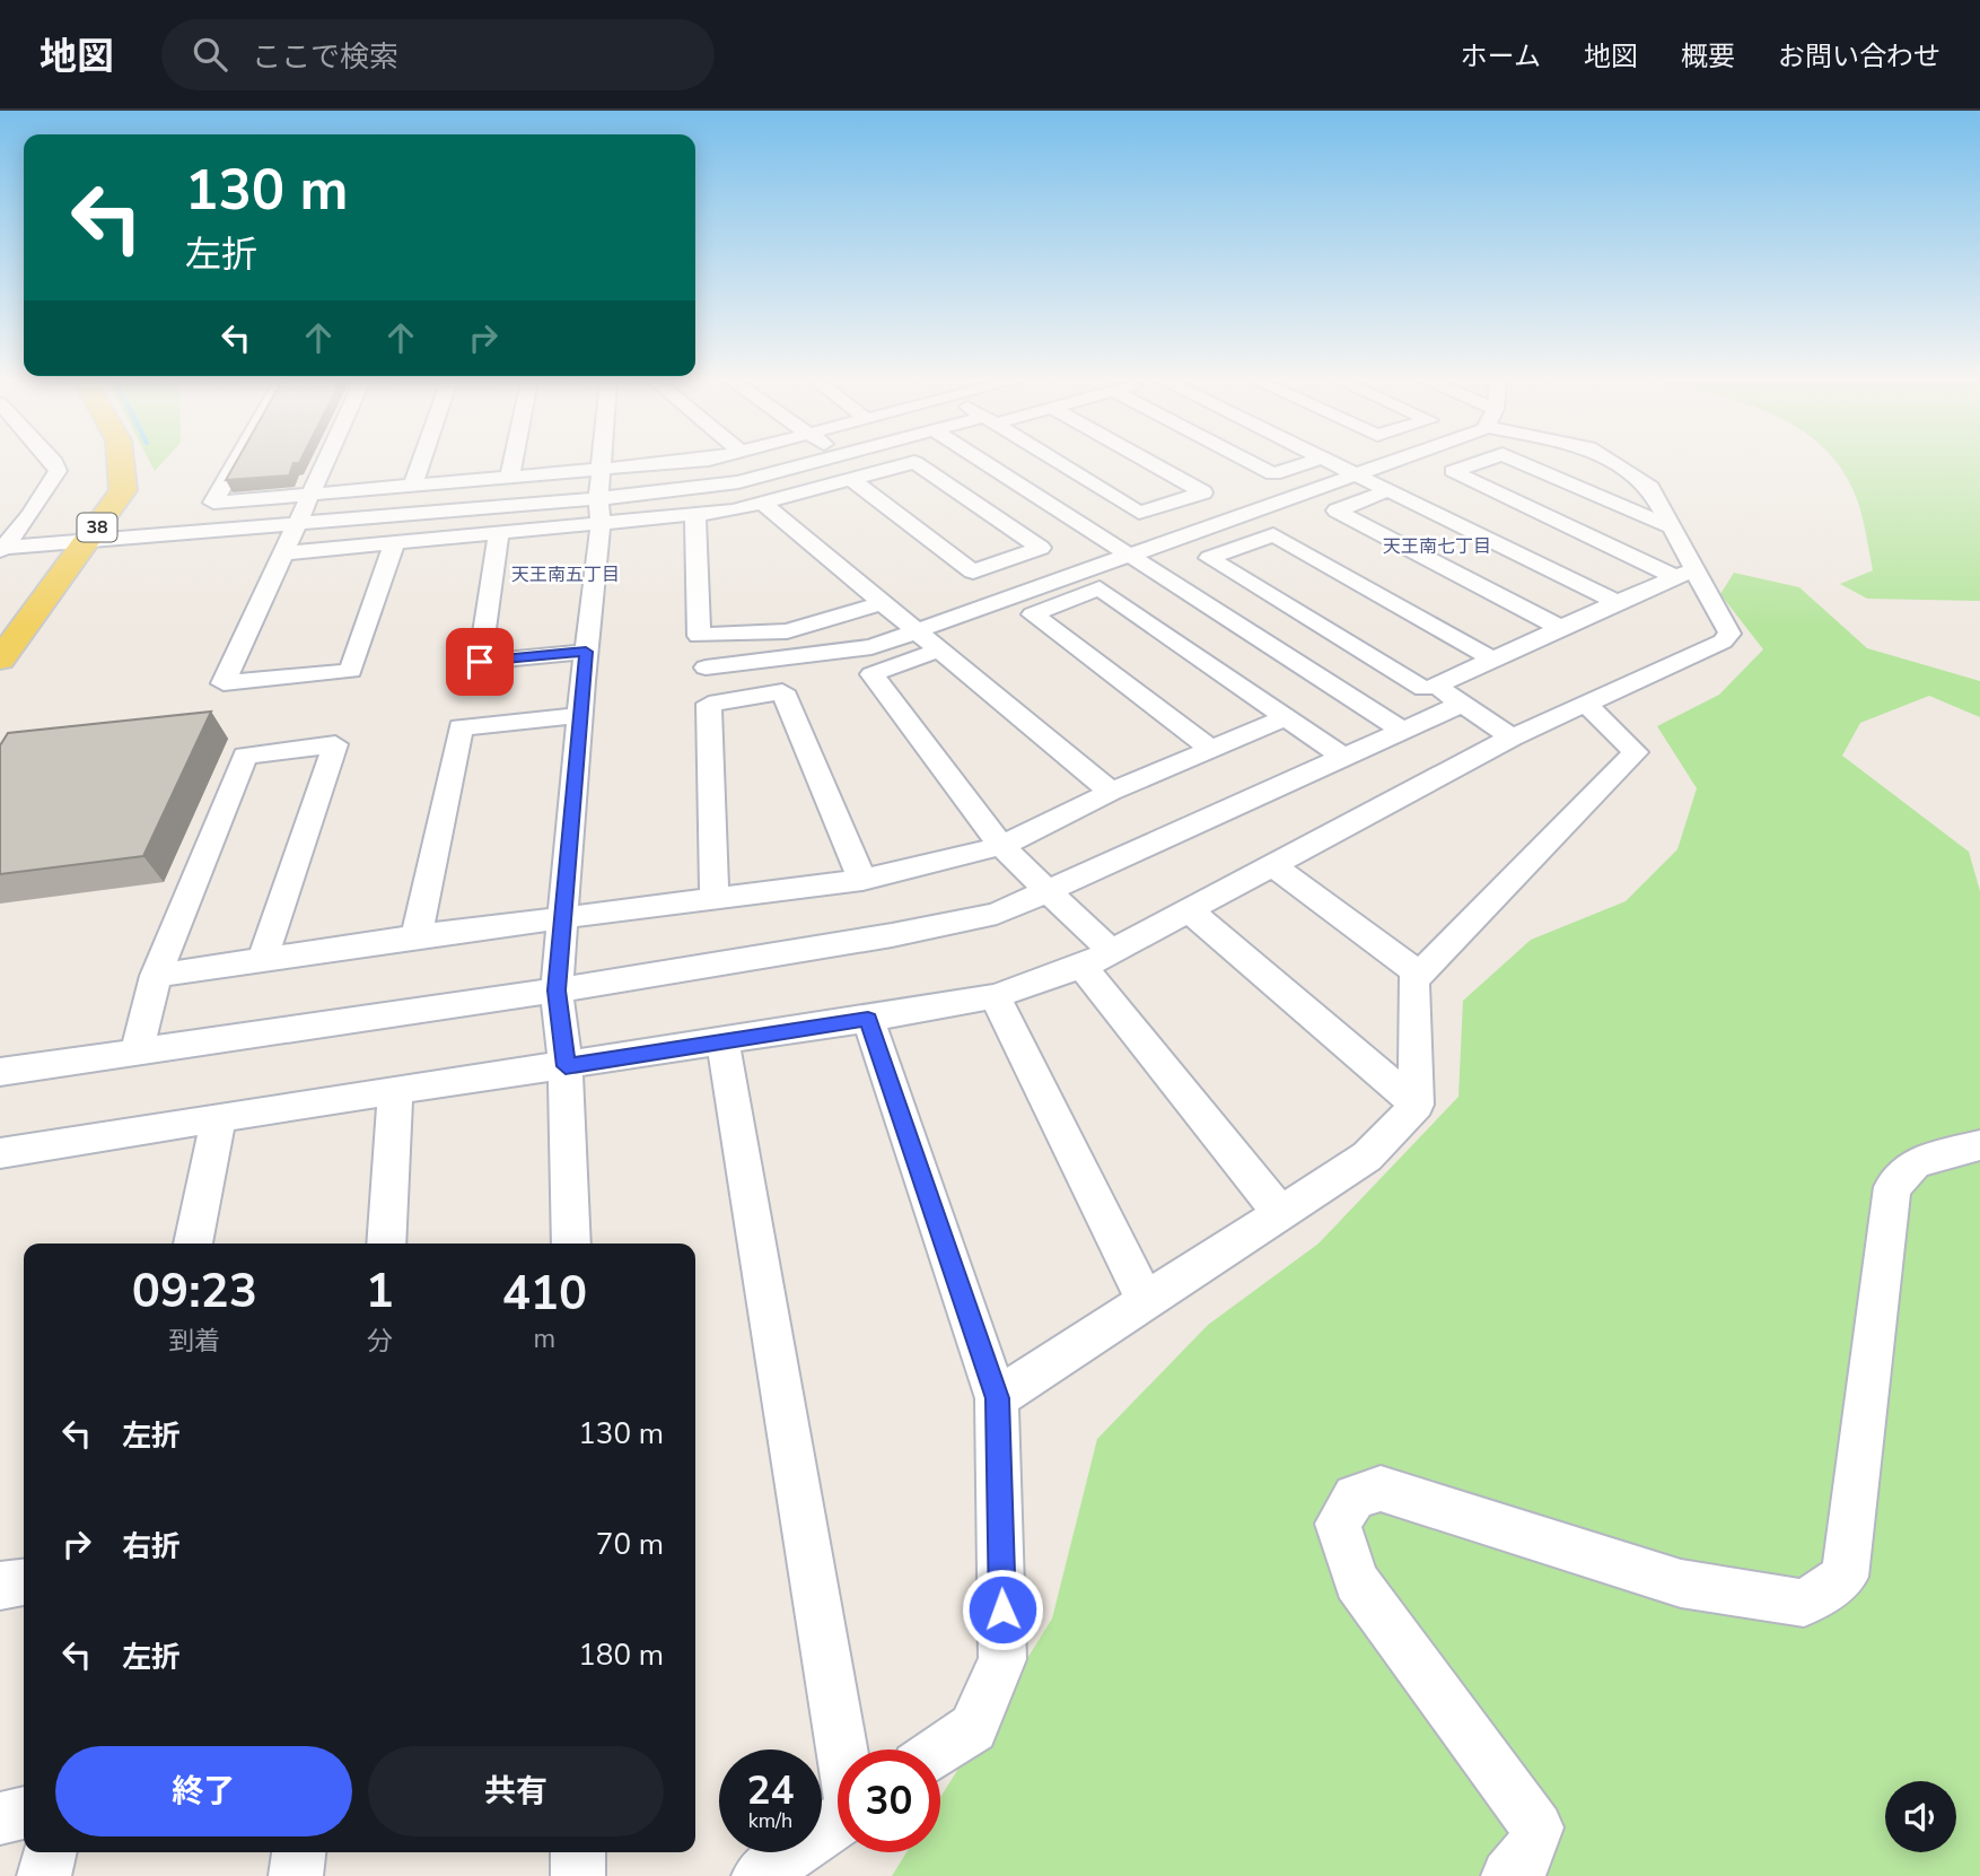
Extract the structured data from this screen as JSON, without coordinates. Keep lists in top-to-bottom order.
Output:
{
  "streets": {
    "main road": ["38"]
  },
  "districts": ["天王南七丁目", "天王南五丁目"],
  "page": {
    "header": "地図",
    "search": "ここで検索",
    "nav": [
      "ホーム",
      "地図",
      "概要",
      "お問い合わせ"
    ],
    "turn": ["130 m", "左折"],
    "eta": [
      "09:23",
      "到着",
      "1",
      "分",
      "410",
      "m"
    ],
    "list": [
      {
        "name": "左折",
        "value": "130 m"
      },
      {
        "name": "右折",
        "value": "70 m"
      },
      {
        "name": "左折",
        "value": "180 m"
      }
    ],
    "buttons": ["終了", "共有"],
    "speed": "24 km/h",
    "limit": "30"
  }
}
